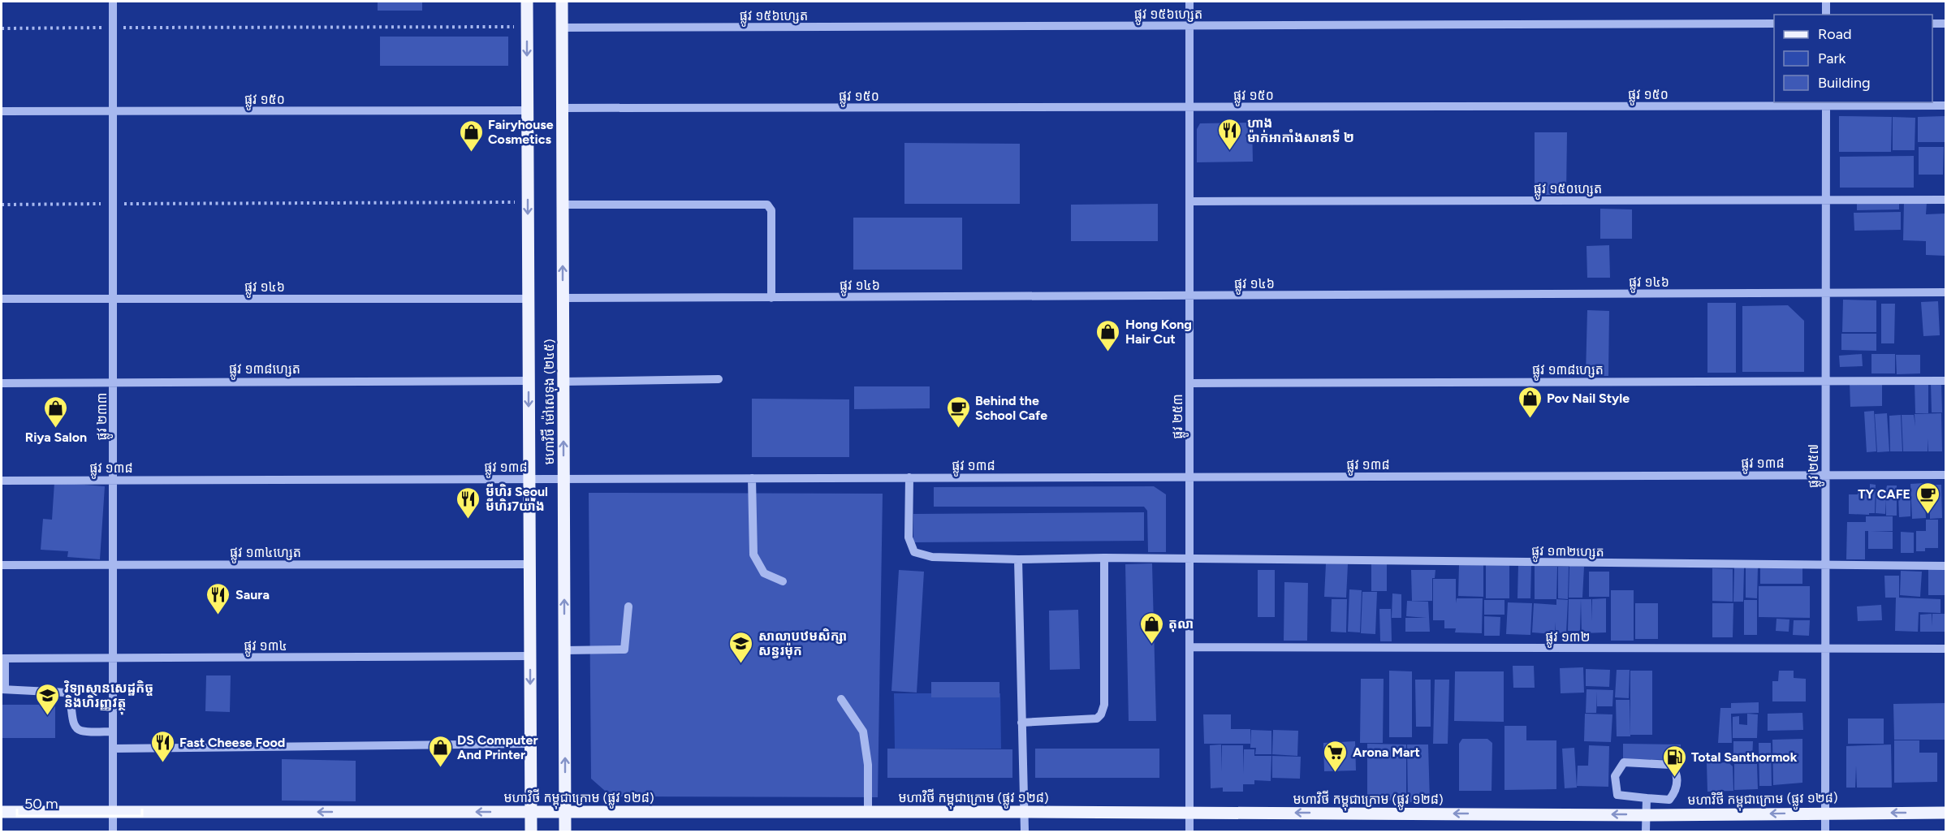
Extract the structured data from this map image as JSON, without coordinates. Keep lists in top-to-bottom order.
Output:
{
  "streets": {
    "main road": ["មហាវិថី ម៉ៅសេទុង (២៤៥)", "មហាវិថី កម្ពុជាក្រោម (ផ្លូវ ១២៨)"],
    "street": [
      "ផ្លូវ ១៥៦ហ្សេត",
      "ផ្លូវ ១៥០",
      "ផ្លូវ ១៥០ហ្សេត",
      "ផ្លូវ ១៤៦",
      "ផ្លូវ ១៣៨ហ្សេត",
      "ផ្លូវ ២៣៣",
      "ផ្លូវ ២៥៣",
      "ផ្លូវ ១៣៨",
      "ផ្លូវ ២៥៧",
      "ផ្លូវ ១៣២ហ្សេត",
      "ផ្លូវ ១៣៤ហ្សេត",
      "ផ្លូវ ១៣២",
      "ផ្លូវ ១៣៤"
    ]
  },
  "crossings": [
    ["ផ្លូវ ១៥៦ហ្សេត", "មហាវិថី ម៉ៅសេទុង (២៤៥)"],
    ["ផ្លូវ ១៥៦ហ្សេត", "ផ្លូវ ២៥៣"],
    ["ផ្លូវ ១៥០", "មហាវិថី ម៉ៅសេទុង (២៤៥)"],
    ["ផ្លូវ ១៥០", "ផ្លូវ ២៣៣"],
    ["ផ្លូវ ១៥០", "ផ្លូវ ២៥៣"],
    ["ផ្លូវ ១៥០", "ផ្លូវ ២៥៧"],
    ["ផ្លូវ ១៥០ហ្សេត", "ផ្លូវ ២៥៣"],
    ["ផ្លូវ ១៥០ហ្សេត", "ផ្លូវ ២៥៧"],
    ["ផ្លូវ ១៤៦", "មហាវិថី ម៉ៅសេទុង (២៤៥)"],
    ["ផ្លូវ ១៤៦", "ផ្លូវ ២៣៣"],
    ["ផ្លូវ ១៤៦", "ផ្លូវ ២៥៣"],
    ["ផ្លូវ ១៤៦", "ផ្លូវ ២៥៧"],
    ["ផ្លូវ ១៣៨ហ្សេត", "មហាវិថី ម៉ៅសេទុង (២៤៥)"],
    ["ផ្លូវ ១៣៨ហ្សេត", "ផ្លូវ ២៣៣"],
    ["ផ្លូវ ១៣៨ហ្សេត", "ផ្លូវ ២៥៣"],
    ["ផ្លូវ ១៣៨ហ្សេត", "ផ្លូវ ២៥៧"],
    ["មហាវិថី ម៉ៅសេទុង (២៤៥)", "ផ្លូវ ១៣៨"],
    ["មហាវិថី ម៉ៅសេទុង (២៤៥)", "ផ្លូវ ១៣៤ហ្សេត"],
    ["មហាវិថី ម៉ៅសេទុង (២៤៥)", "ផ្លូវ ១៣៤"],
    ["មហាវិថី ម៉ៅសេទុង (២៤៥)", "មហាវិថី កម្ពុជាក្រោម (ផ្លូវ ១២៨)"],
    ["ផ្លូវ ២៣៣", "ផ្លូវ ១៣៨"],
    ["ផ្លូវ ២៣៣", "ផ្លូវ ១៣៤ហ្សេត"],
    ["ផ្លូវ ២៣៣", "ផ្លូវ ១៣៤"],
    ["ផ្លូវ ២៣៣", "មហាវិថី កម្ពុជាក្រោម (ផ្លូវ ១២៨)"],
    ["ផ្លូវ ២៥៣", "ផ្លូវ ១៣៨"],
    ["ផ្លូវ ២៥៣", "ផ្លូវ ១៣២ហ្សេត"],
    ["ផ្លូវ ២៥៣", "ផ្លូវ ១៣២"],
    ["ផ្លូវ ២៥៣", "មហាវិថី កម្ពុជាក្រោម (ផ្លូវ ១២៨)"],
    ["ផ្លូវ ១៣៨", "ផ្លូវ ២៥៧"],
    ["ផ្លូវ ១៣៨", "ផ្លូវ ១៣២ហ្សេត"],
    ["ផ្លូវ ២៥៧", "ផ្លូវ ១៣២ហ្សេត"],
    ["ផ្លូវ ២៥៧", "ផ្លូវ ១៣២"],
    ["ផ្លូវ ២៥៧", "មហាវិថី កម្ពុជាក្រោម (ផ្លូវ ១២៨)"]
  ],
  "one_way": ["មហាវិថី កម្ពុជាក្រោម (ផ្លូវ ១២៨)"],
  "places": {
    "restaurant": [
      "ហាង ម៉ាក់អាកាំងសាខាទី ២",
      "មីហិរ Seoul មីហិរ7យ៉ាង",
      "Saura",
      "Fast Cheese Food"
    ],
    "shop": [
      "Fairyhouse Cosmetics",
      "Hong Kong Hair Cut",
      "Pov Nail Style",
      "Riya Salon",
      "តុលា",
      "DS Computer And Printer"
    ],
    "cafe": ["Behind the School Cafe", "TY CAFE"],
    "school or university": ["សាលាបឋមសិក្សា សន្ធរម៉ុក", "វិទ្យាស្ថានសេដ្ឋកិច្ច និងហិរញ្ញវត្ថុ"],
    "supermarket": ["Arona Mart"],
    "fuel station": ["Total Santhormok"]
  },
  "legend": ["Road", "Park", "Building"],
  "scale_bar": "50 m"
}
